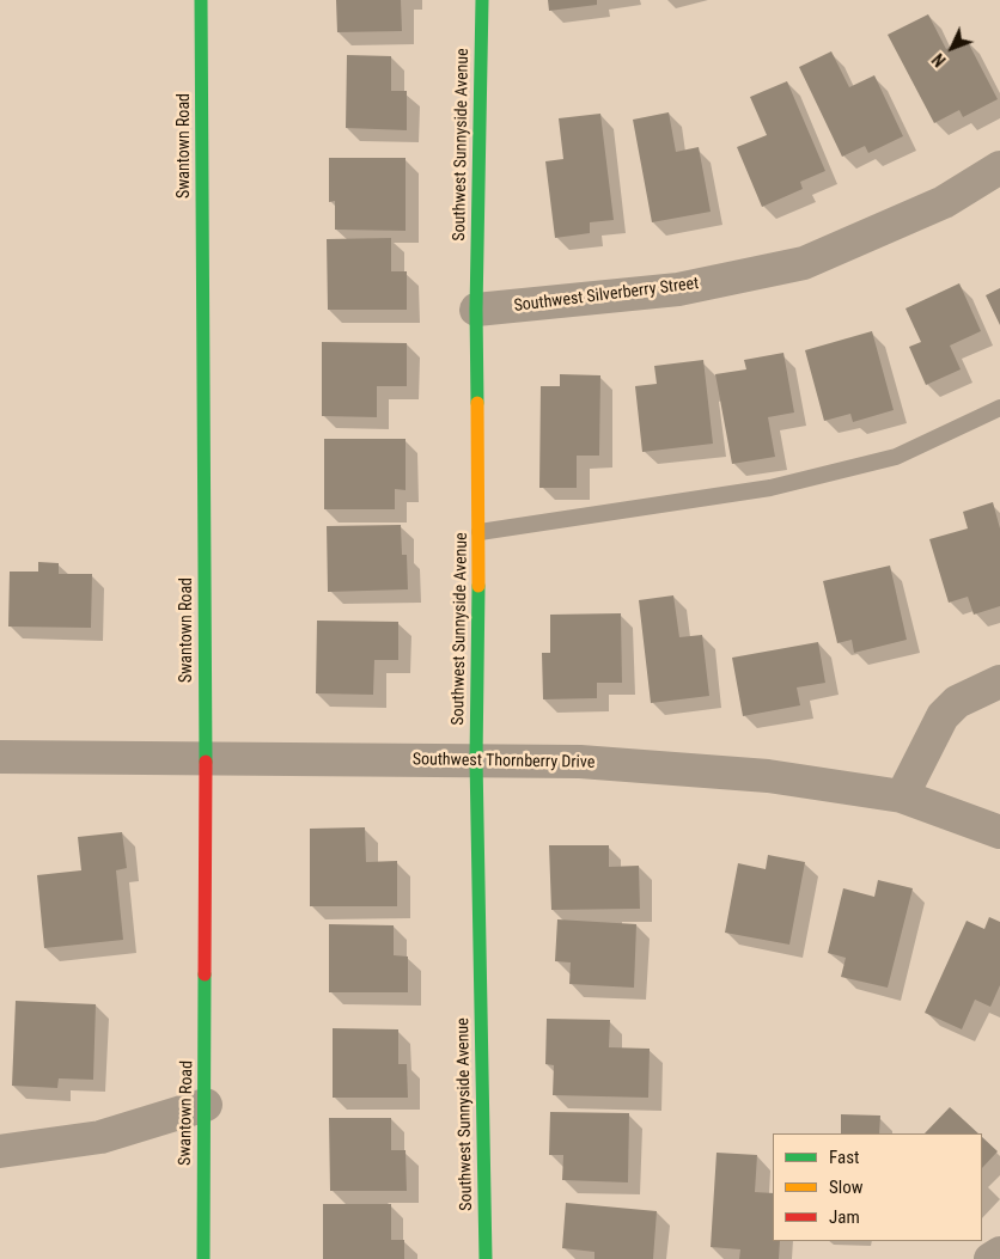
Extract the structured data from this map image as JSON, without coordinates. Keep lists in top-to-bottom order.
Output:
{
  "streets": {
    "street": [
      "Southwest Sunnyside Avenue",
      "Swantown Road",
      "Southwest Silverberry Street",
      "Southwest Thornberry Drive"
    ]
  },
  "crossings": [
    ["Southwest Sunnyside Avenue", "Southwest Silverberry Street"],
    ["Southwest Sunnyside Avenue", "Southwest Thornberry Drive"],
    ["Swantown Road", "Southwest Thornberry Drive"]
  ],
  "legend": ["Fast", "Slow", "Jam"],
  "north": "bottom left"
}
